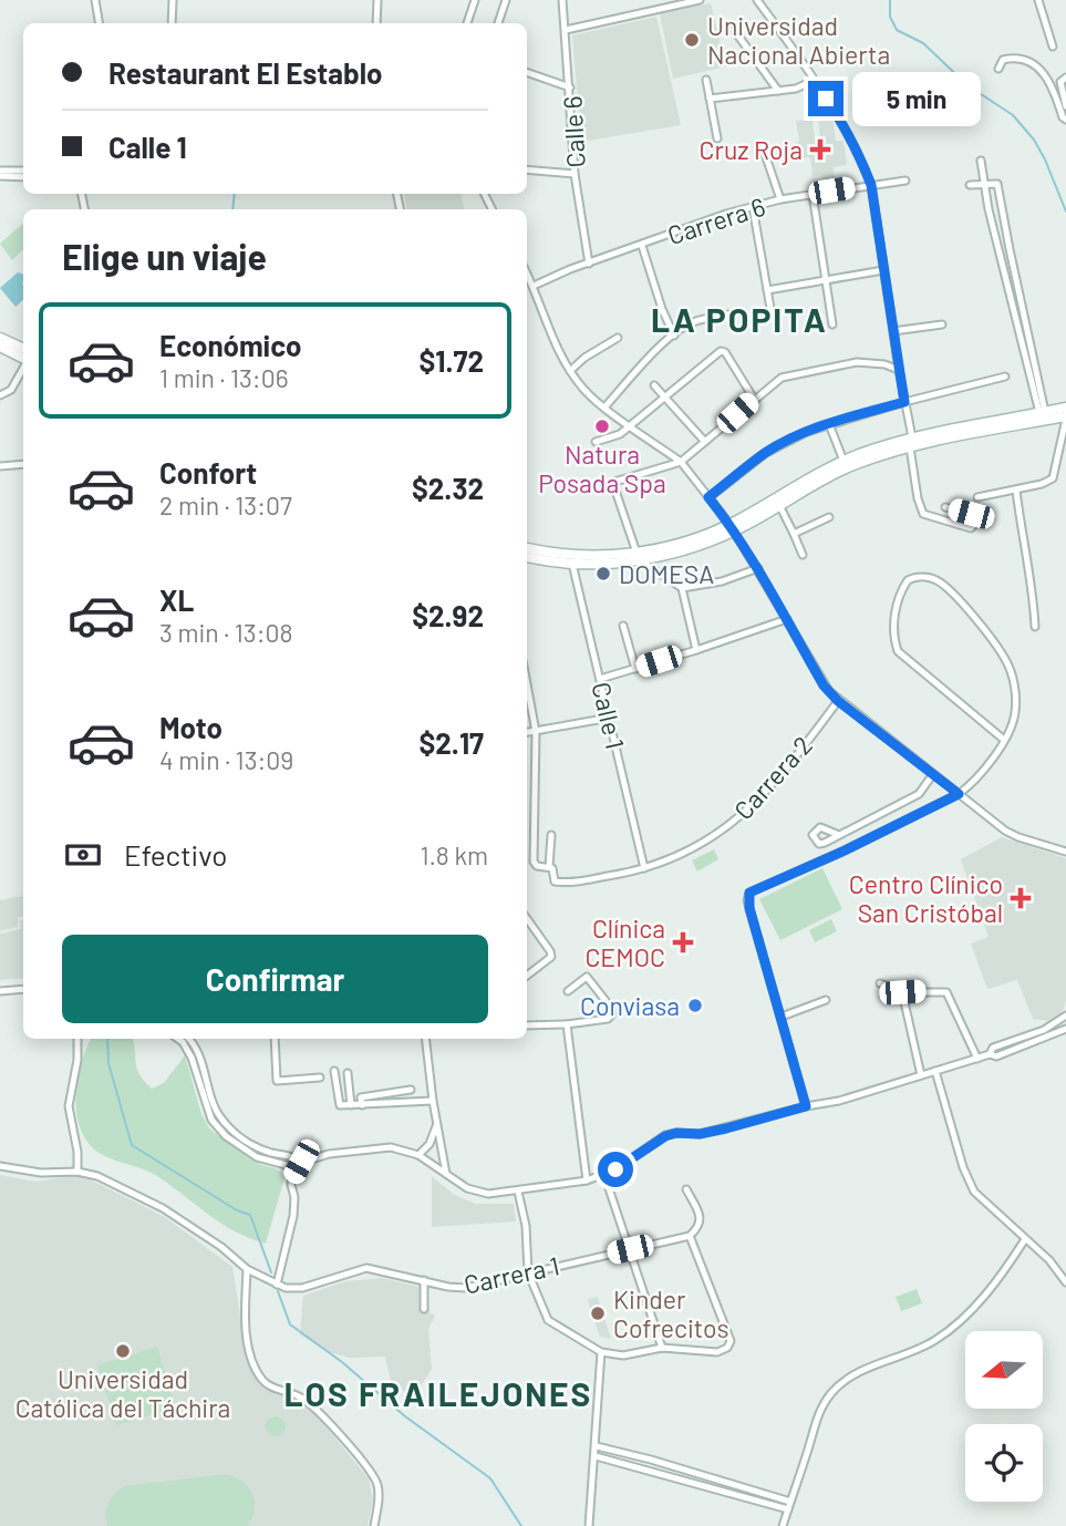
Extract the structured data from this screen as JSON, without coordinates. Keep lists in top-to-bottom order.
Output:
{
  "streets": {
    "street": [
      "Calle 6",
      "Carrera 6",
      "Calle 1",
      "Carrera 2",
      "Carrera 1"
    ]
  },
  "crossings": [
    ["Calle 6", "Carrera 6"],
    ["Calle 1", "Carrera 2"]
  ],
  "districts": ["LA POPITA", "LOS FRAILEJONES"],
  "places": {
    "other": [
      "Universidad Nacional Abierta",
      "Natura Posada Spa",
      "DOMESA",
      "Conviasa",
      "Kinder Cofrecitos",
      "Universidad Católica del Táchira"
    ],
    "health": ["Cruz Roja", "Centro Clínico San Cristóbal", "Clínica CEMOC"]
  },
  "north": "left",
  "page": {
    "banner": ["Restaurant El Establo", "Calle 1"],
    "bubble": "5 min",
    "heading": "Elige un viaje",
    "list": [
      {
        "name": "Económico",
        "note": "1 min · 13:06",
        "value": "$1.72"
      },
      {
        "name": "Confort",
        "note": "2 min · 13:07",
        "value": "$2.32"
      },
      {
        "name": "XL",
        "note": "3 min · 13:08",
        "value": "$2.92"
      },
      {
        "name": "Moto",
        "note": "4 min · 13:09",
        "value": "$2.17"
      }
    ],
    "pay": ["Efectivo", "1.8 km"],
    "buttons": "Confirmar"
  }
}
